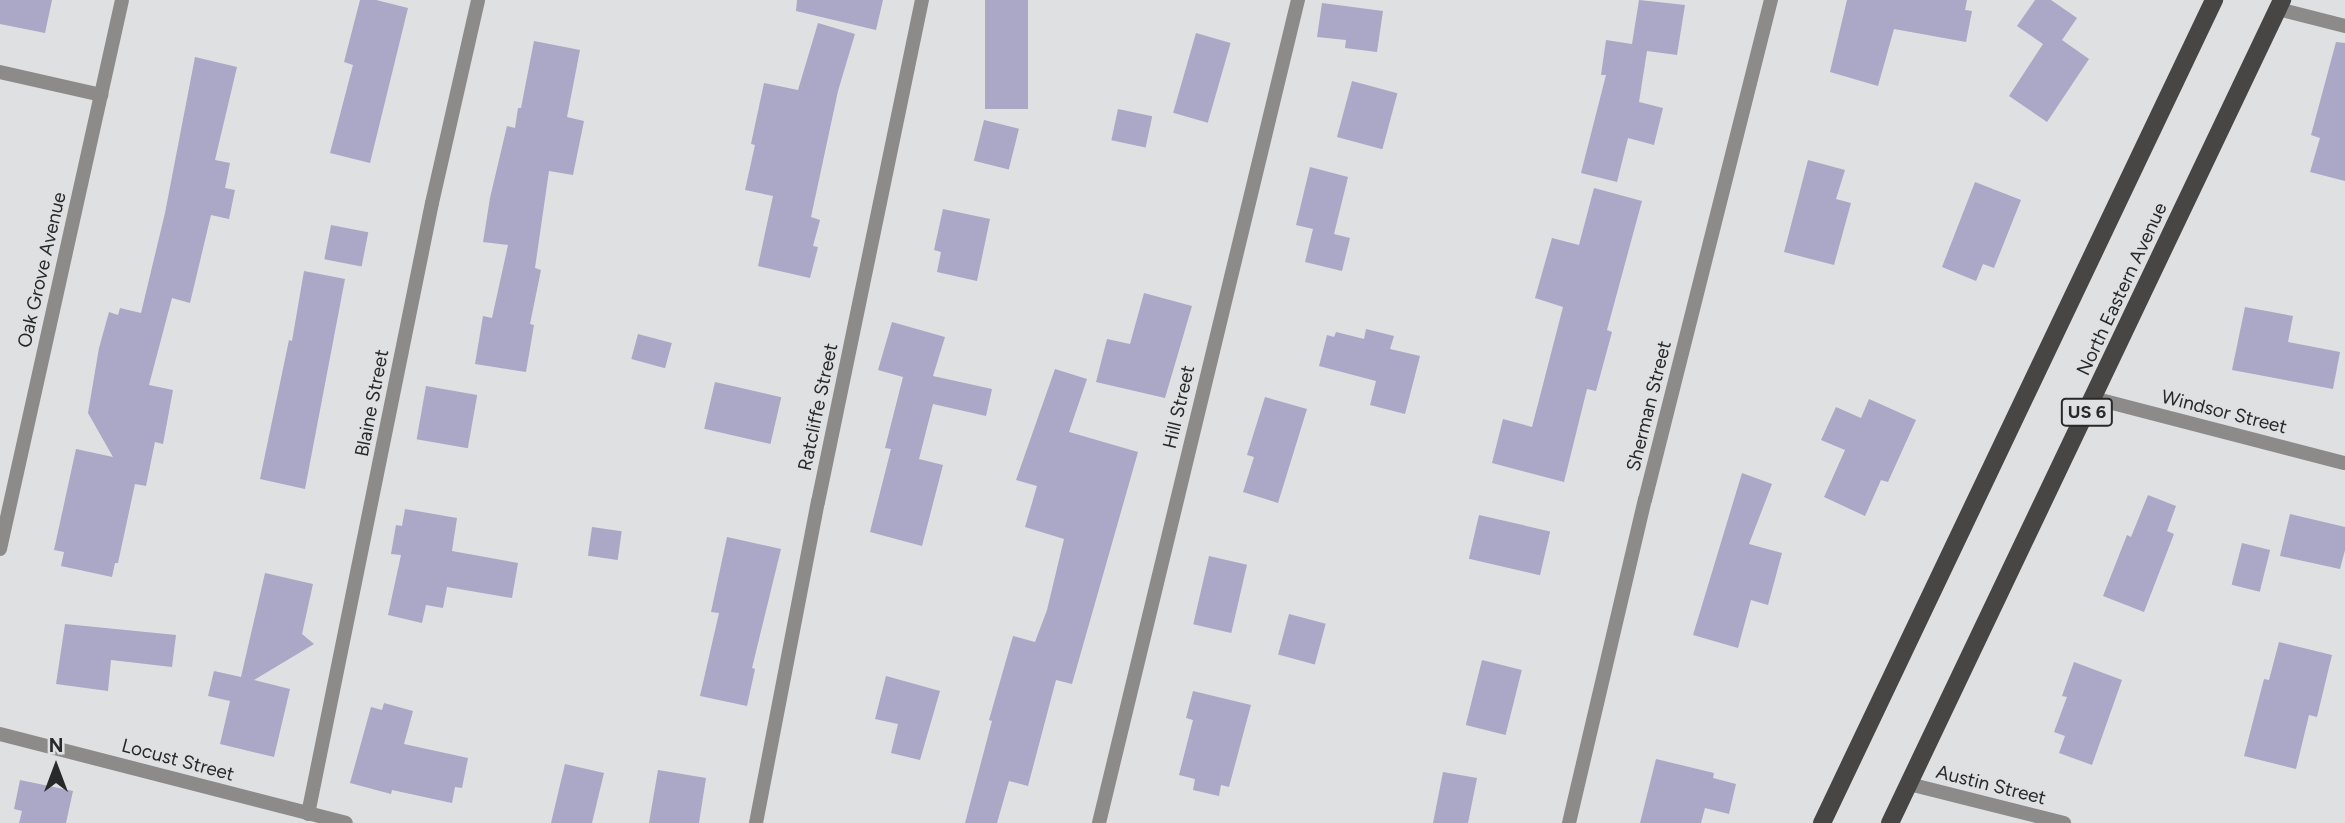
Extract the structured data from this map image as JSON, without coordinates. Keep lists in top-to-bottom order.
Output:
{
  "streets": {
    "main road": ["North Eastern Avenue", "US 6"],
    "street": [
      "Oak Grove Avenue",
      "Blaine Street",
      "Sherman Street",
      "Ratcliffe Street",
      "Hill Street",
      "Windsor Street",
      "Locust Street",
      "Austin Street"
    ]
  },
  "crossings": [
    ["North Eastern Avenue", "Windsor Street"],
    ["North Eastern Avenue", "Austin Street"],
    ["Blaine Street", "Locust Street"]
  ],
  "north": "top"
}
